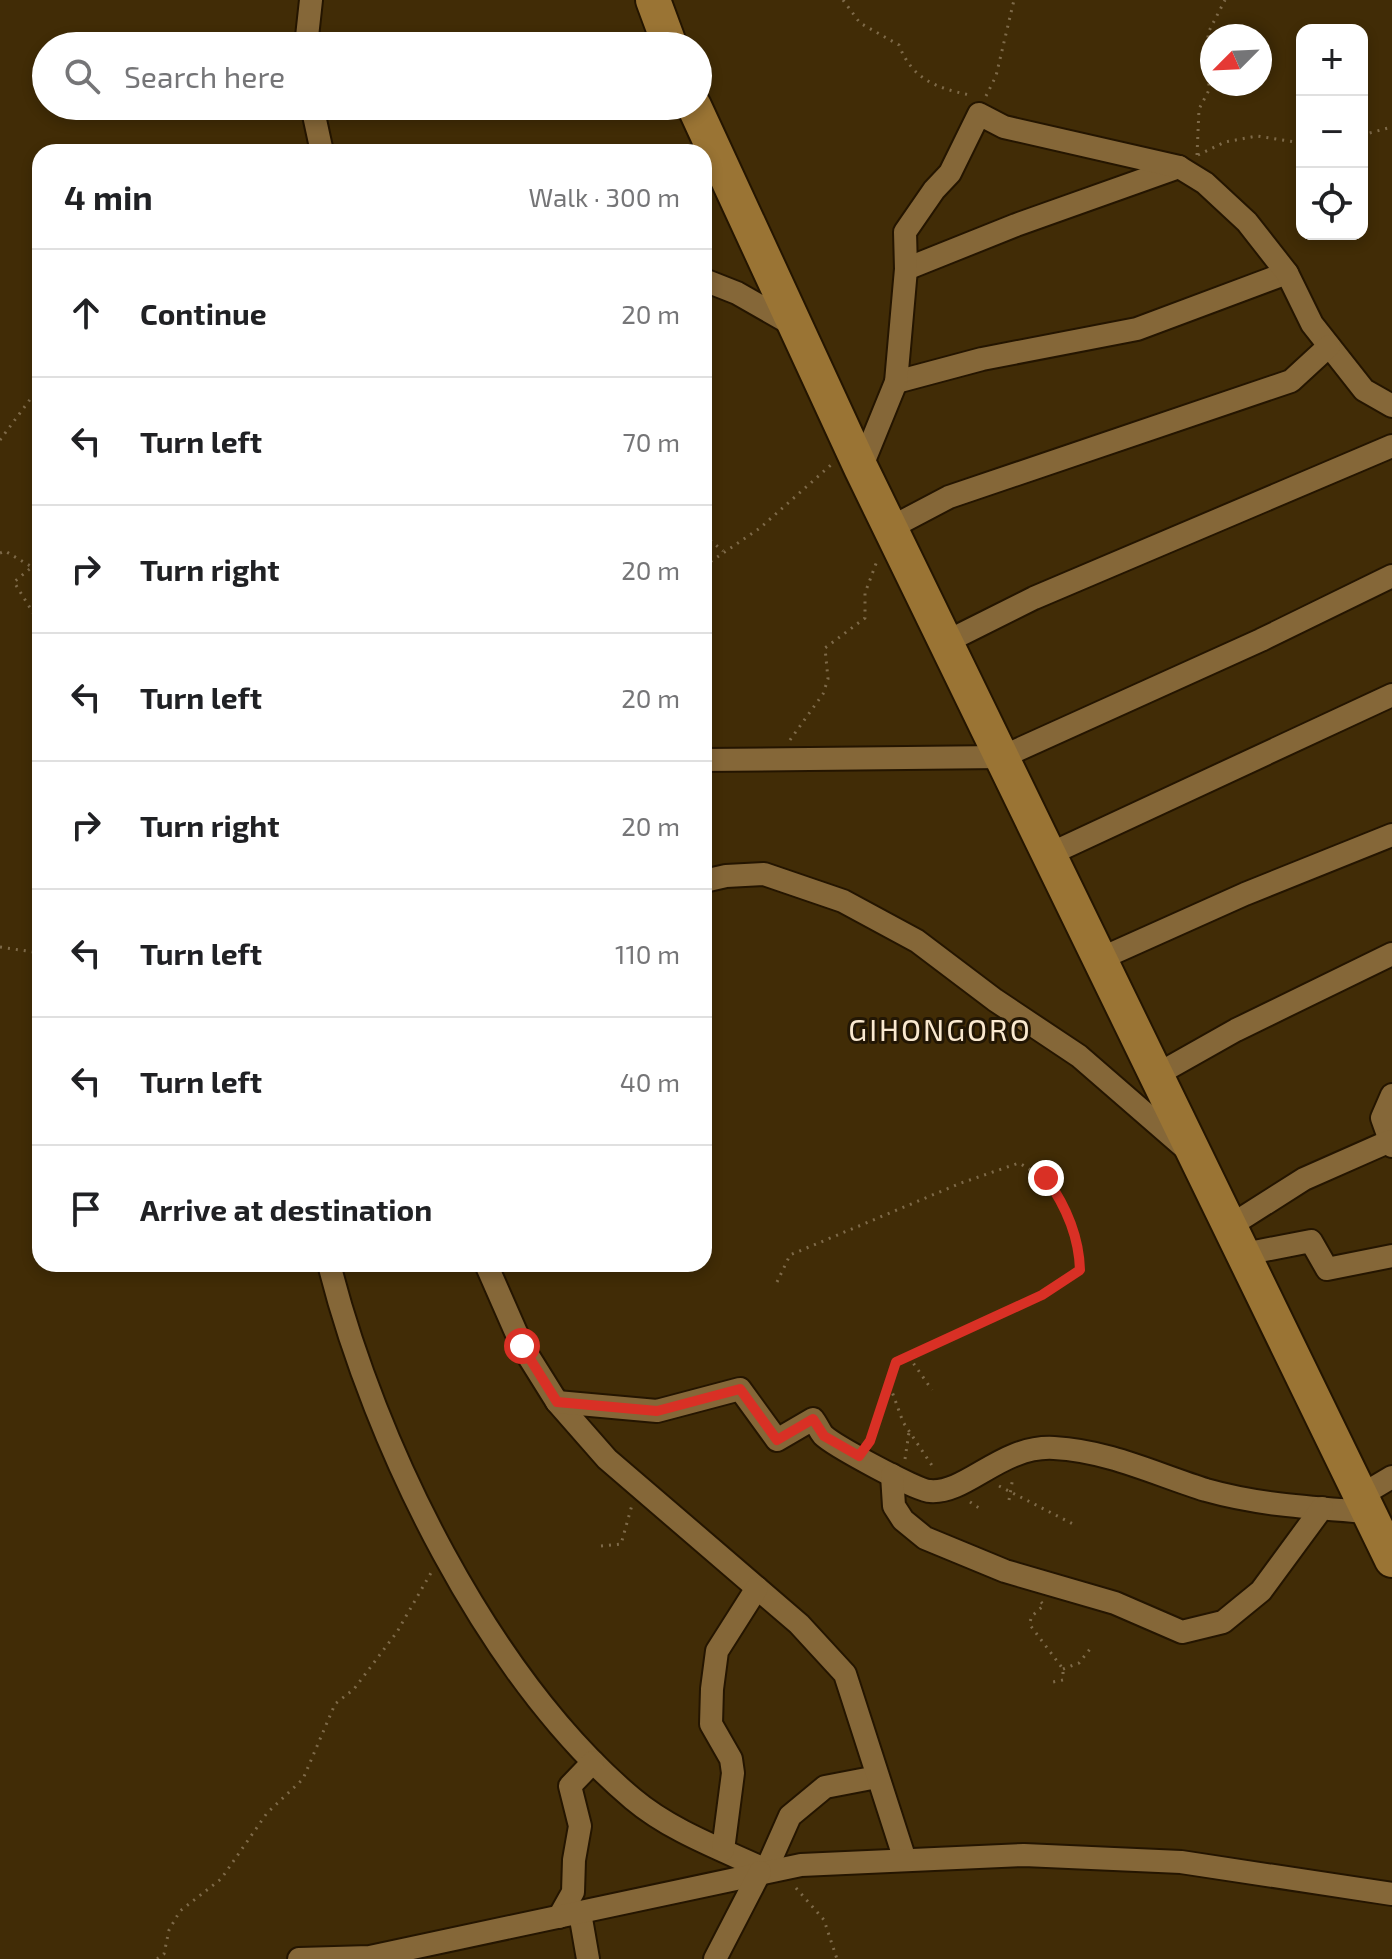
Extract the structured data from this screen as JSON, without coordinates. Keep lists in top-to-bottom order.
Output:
{
  "districts": ["GIHONGORO"],
  "north": "bottom left",
  "page": {
    "map_buttons": ["+", "−"],
    "search": "Search here",
    "heading": ["4 min", "Walk · 300 m"],
    "list": [
      ["Continue", "20 m"],
      ["Turn left", "70 m"],
      ["Turn right", "20 m"],
      ["Turn left", "20 m"],
      ["Turn right", "20 m"],
      ["Turn left", "110 m"],
      ["Turn left", "40 m"],
      "Arrive at destination"
    ]
  }
}
